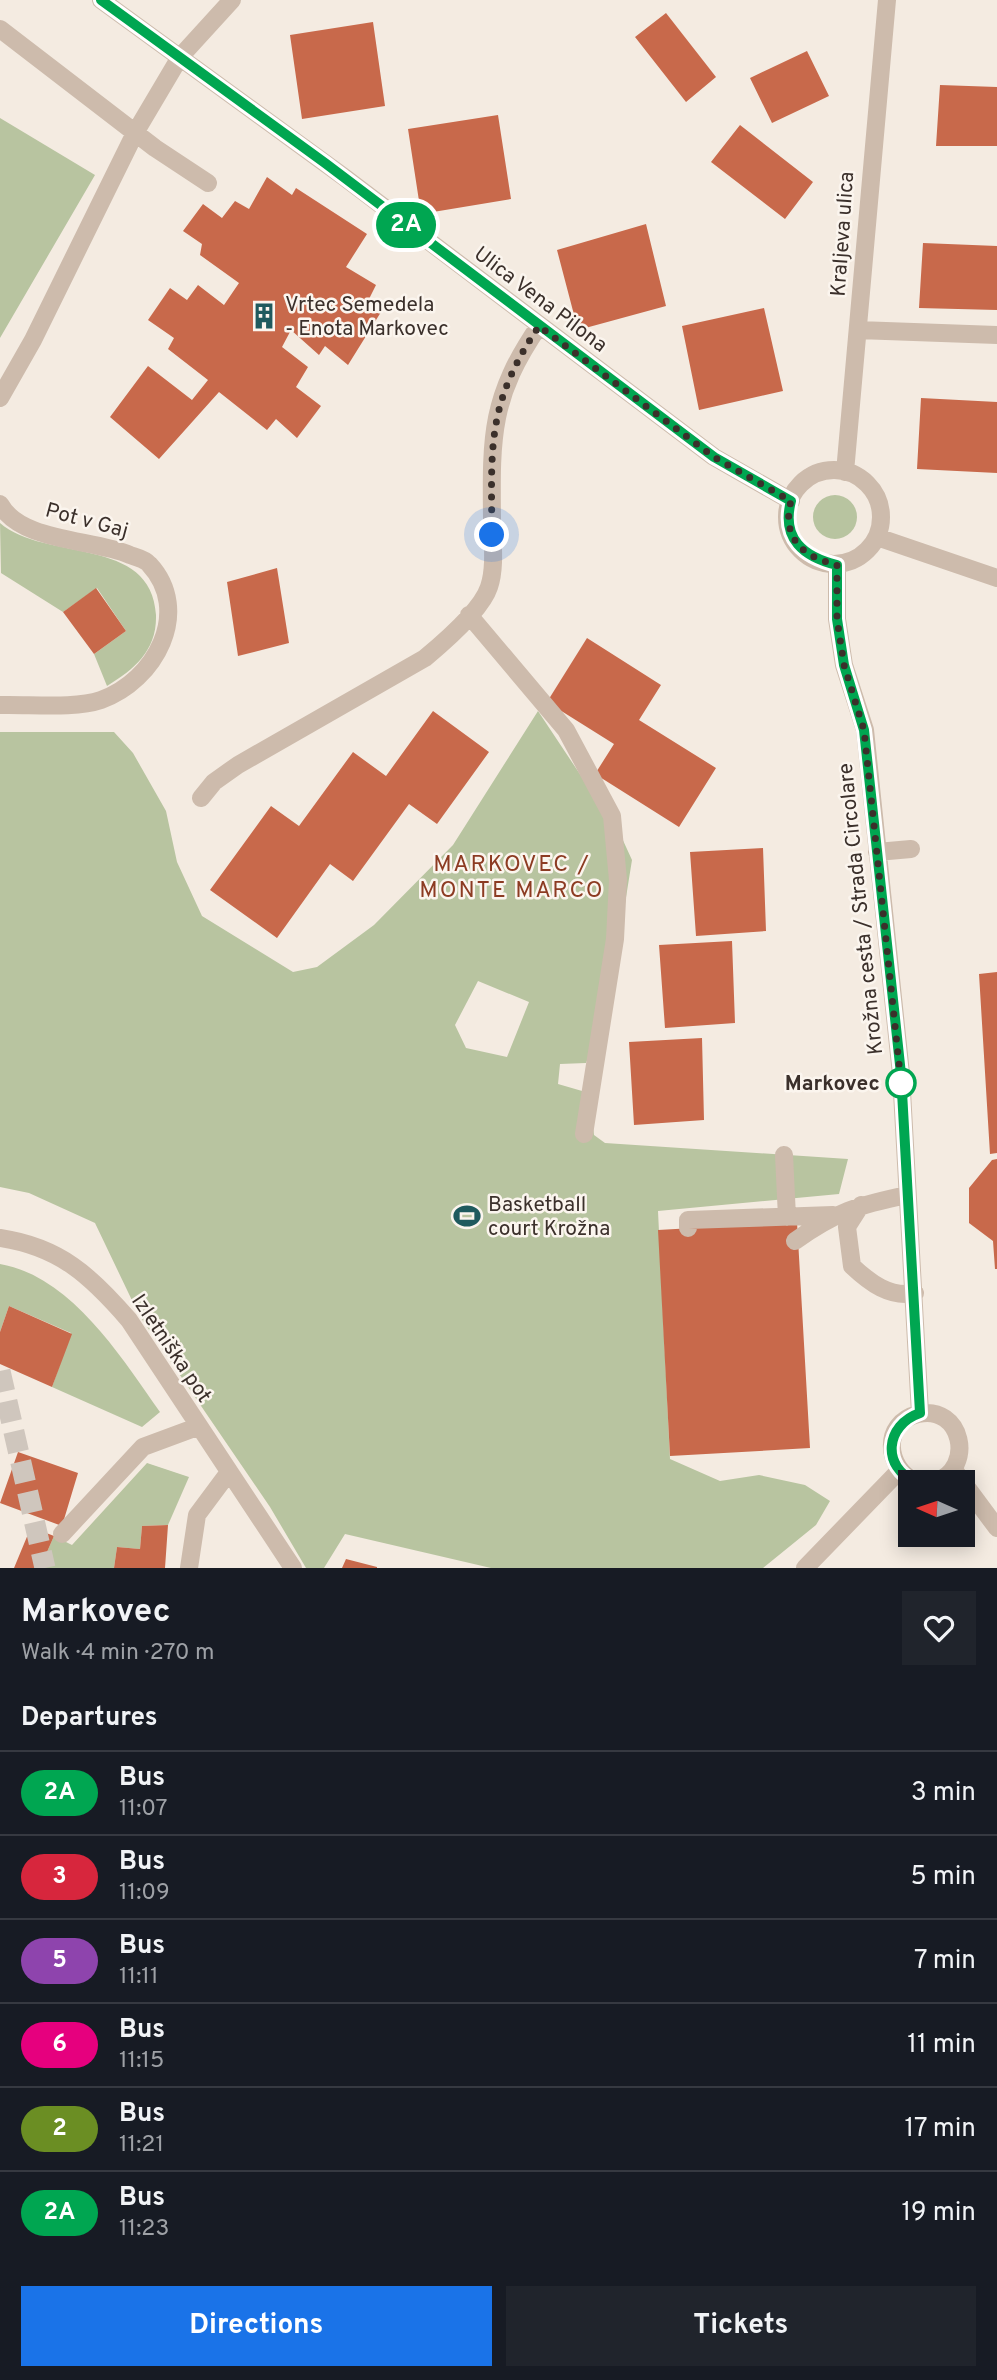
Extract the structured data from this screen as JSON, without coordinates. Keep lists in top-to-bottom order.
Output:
{
  "streets": {
    "street": [
      "Kraljeva ulica",
      "Ulica Vena Pilona",
      "Pot v Gaj",
      "Krožna cesta / Strada Circolare",
      "Izletniška pot"
    ]
  },
  "crossings": [
    ["Kraljeva ulica", "Ulica Vena Pilona"],
    ["Kraljeva ulica", "Krožna cesta / Strada Circolare"],
    ["Ulica Vena Pilona", "Krožna cesta / Strada Circolare"]
  ],
  "districts": ["MARKOVEC / MONTE MARCO"],
  "places": {
    "building": ["Vrtec Semedela - Enota Markovec"],
    "other": ["Markovec"],
    "sports": ["Basketball court Krožna"]
  },
  "lines": ["bus line 2A"],
  "north": "left",
  "page": {
    "on_map": "2A",
    "heading": [
      ["Markovec", "Walk · 4 min · 270 m"],
      "Departures"
    ],
    "list": [
      {
        "mark": "2A",
        "name": "Bus",
        "note": "11:07",
        "value": "3 min"
      },
      {
        "mark": "3",
        "name": "Bus",
        "note": "11:09",
        "value": "5 min"
      },
      {
        "mark": "5",
        "name": "Bus",
        "note": "11:11",
        "value": "7 min"
      },
      {
        "mark": "6",
        "name": "Bus",
        "note": "11:15",
        "value": "11 min"
      },
      {
        "mark": "2",
        "name": "Bus",
        "note": "11:21",
        "value": "17 min"
      },
      {
        "mark": "2A",
        "name": "Bus",
        "note": "11:23",
        "value": "19 min"
      }
    ],
    "buttons": ["Directions", "Tickets"]
  }
}
